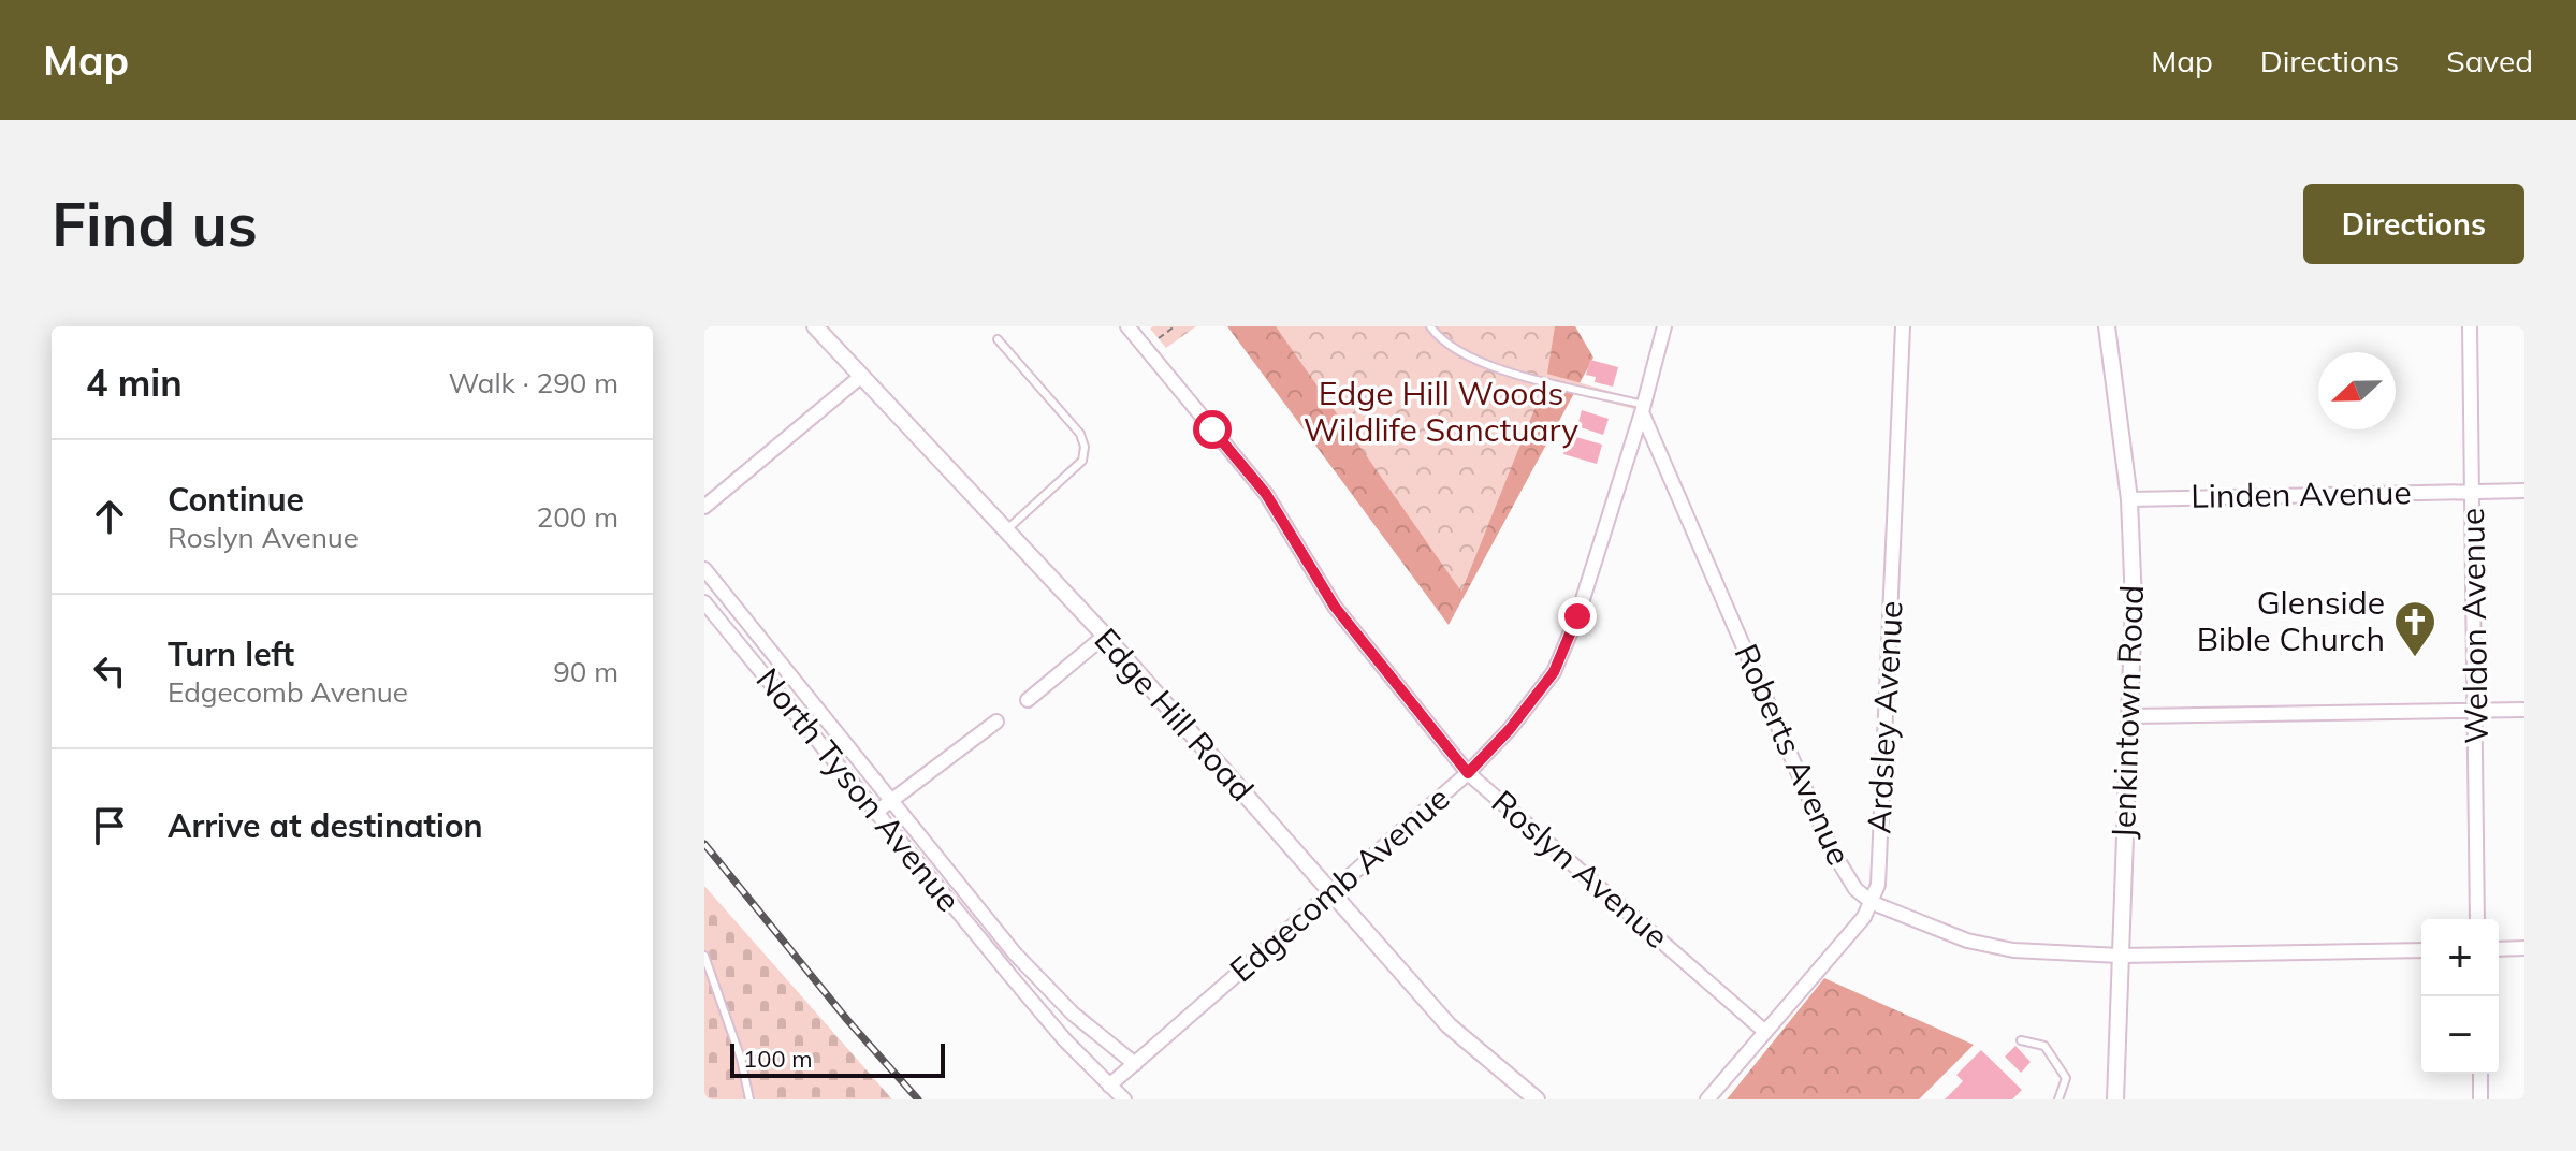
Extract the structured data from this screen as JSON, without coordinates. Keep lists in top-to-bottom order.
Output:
{
  "streets": {
    "street": [
      "Linden Avenue",
      "Weldon Avenue",
      "Jenkintown Road",
      "Edge Hill Road",
      "Ardsley Avenue",
      "Roberts Avenue",
      "North Tyson Avenue",
      "Roslyn Avenue",
      "Edgecomb Avenue"
    ]
  },
  "crossings": [
    ["Linden Avenue", "Weldon Avenue"],
    ["Linden Avenue", "Jenkintown Road"],
    ["Jenkintown Road", "Roberts Avenue"],
    ["Edge Hill Road", "Edgecomb Avenue"],
    ["Ardsley Avenue", "Roberts Avenue"],
    ["Roberts Avenue", "Edgecomb Avenue"],
    ["North Tyson Avenue", "Edgecomb Avenue"],
    ["Roslyn Avenue", "Edgecomb Avenue"]
  ],
  "parks": ["Edge Hill Woods Wildlife Sanctuary"],
  "places": {
    "church": ["Glenside Bible Church"]
  },
  "scale_bar": "100 m",
  "north": "left",
  "page": {
    "header": "Map",
    "nav": ["Map", "Directions", "Saved"],
    "buttons": "Directions",
    "title": "Find us",
    "heading": ["4 min", "Walk · 290 m"],
    "list": [
      ["Continue", "Roslyn Avenue", "200 m"],
      ["Turn left", "Edgecomb Avenue", "90 m"],
      "Arrive at destination"
    ],
    "map_buttons": ["+", "−"],
    "scale": "100 m"
  }
}
